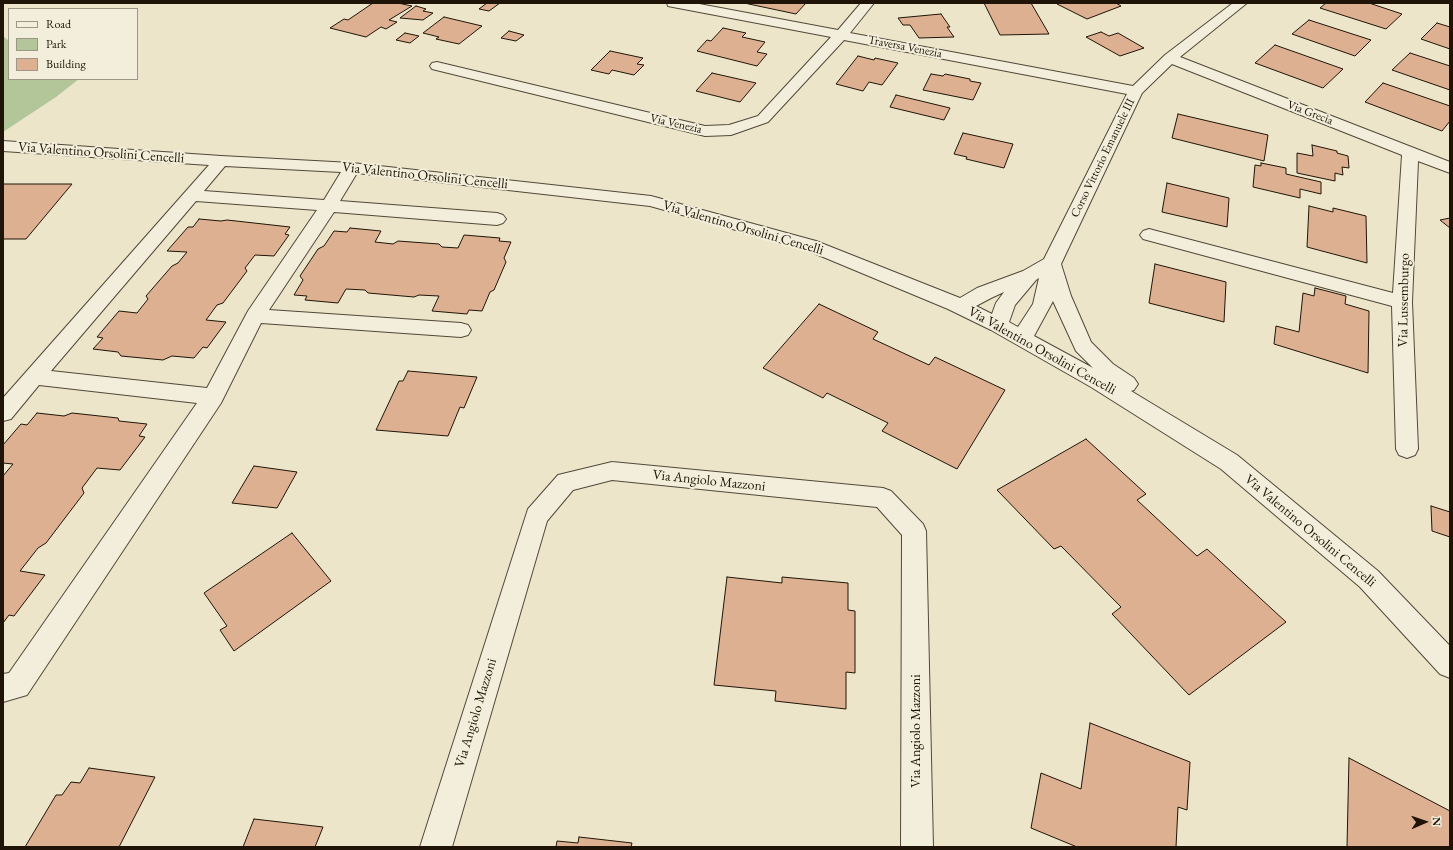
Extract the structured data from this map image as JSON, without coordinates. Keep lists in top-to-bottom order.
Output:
{
  "streets": {
    "street": [
      "Traversa Venezia",
      "Via Grecia",
      "Via Venezia",
      "Via Valentino Orsolini Cencelli",
      "Corso Vittorio Emanuele III",
      "Via Lussemburgo",
      "Via Angiolo Mazzoni"
    ]
  },
  "crossings": [
    ["Traversa Venezia", "Via Venezia"],
    ["Traversa Venezia", "Corso Vittorio Emanuele III"],
    ["Via Grecia", "Corso Vittorio Emanuele III"],
    ["Via Grecia", "Via Lussemburgo"],
    ["Via Valentino Orsolini Cencelli", "Corso Vittorio Emanuele III"]
  ],
  "legend": ["Road", "Park", "Building"],
  "north": "right"
}
